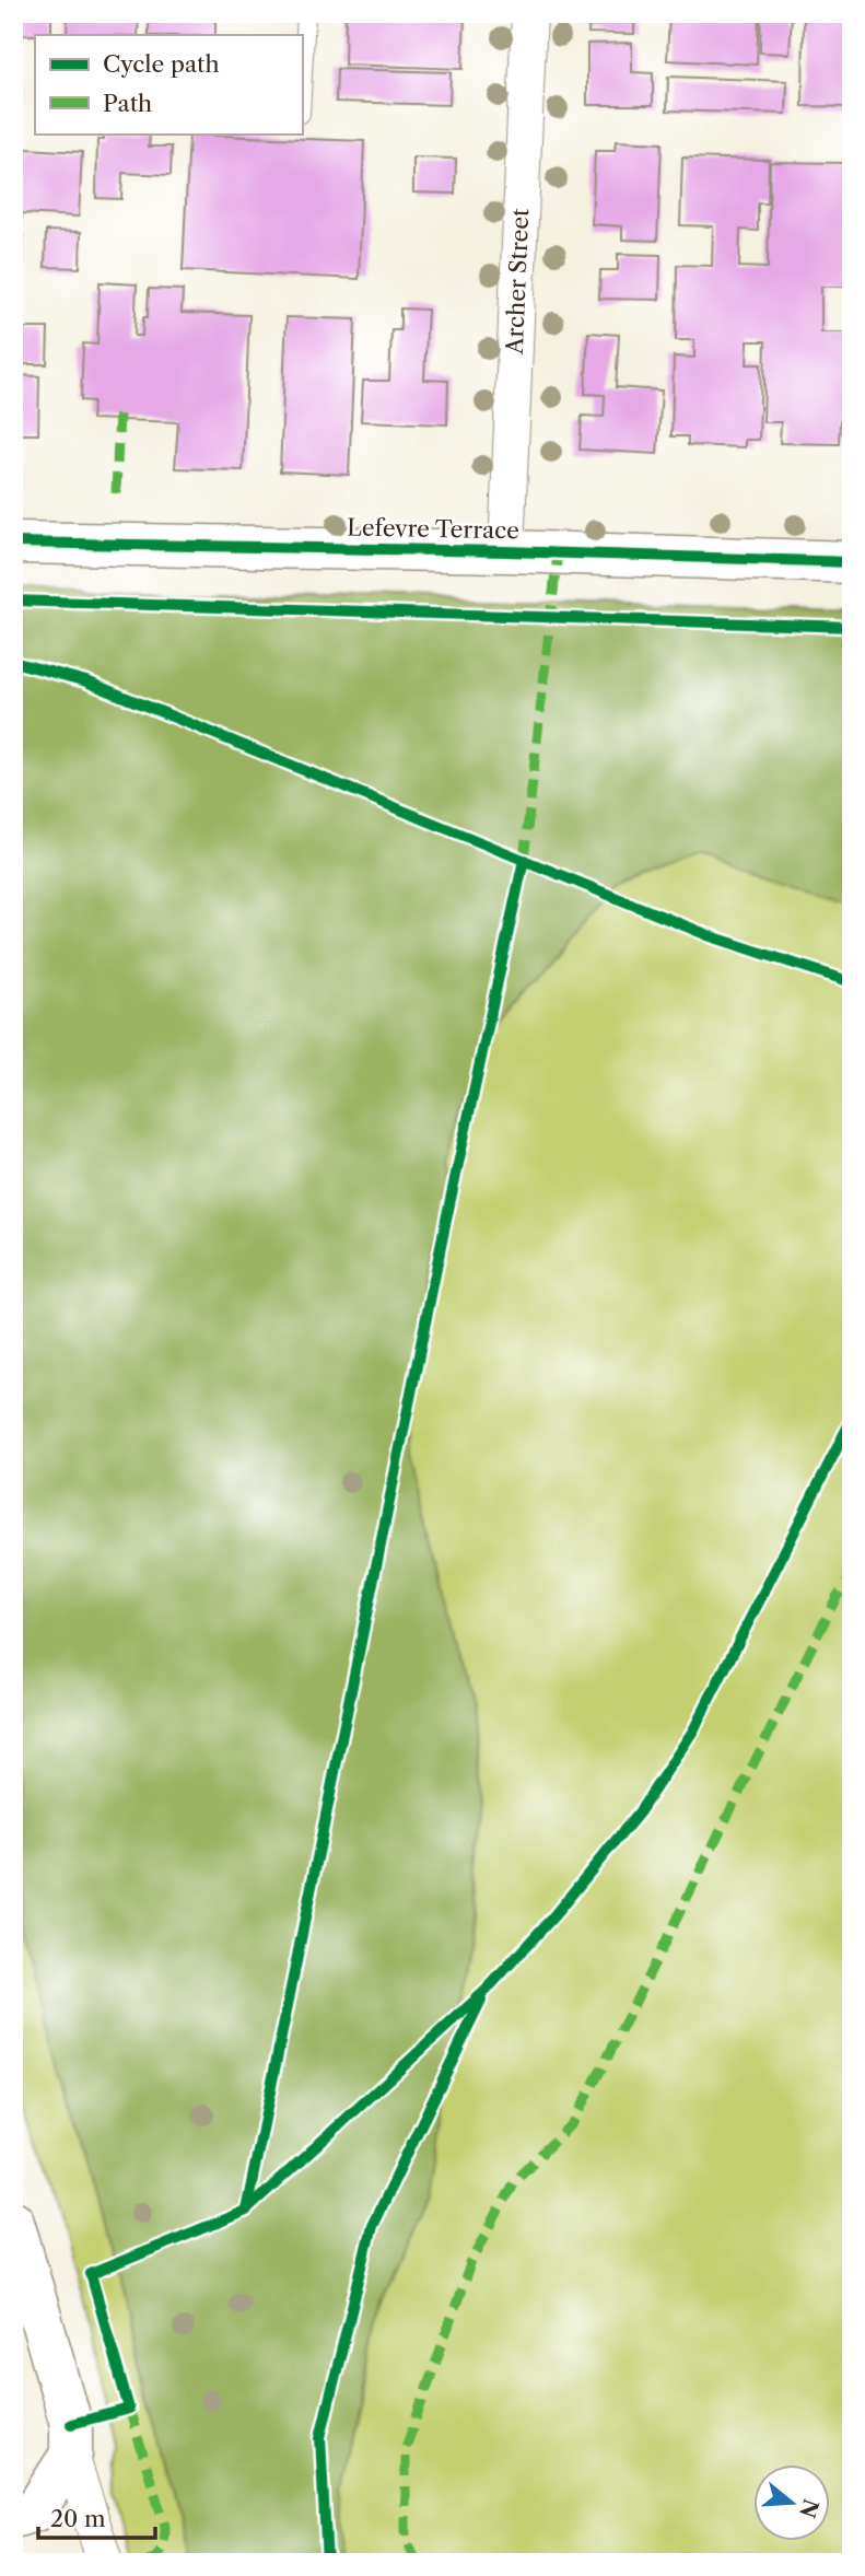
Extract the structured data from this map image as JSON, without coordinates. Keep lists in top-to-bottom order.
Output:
{
  "streets": {
    "street": ["Archer Street", "Lefevre Terrace"]
  },
  "crossings": [
    ["Archer Street", "Lefevre Terrace"]
  ],
  "legend": ["Cycle path", "Path"],
  "scale_bar": "20 m",
  "north": "right"
}
